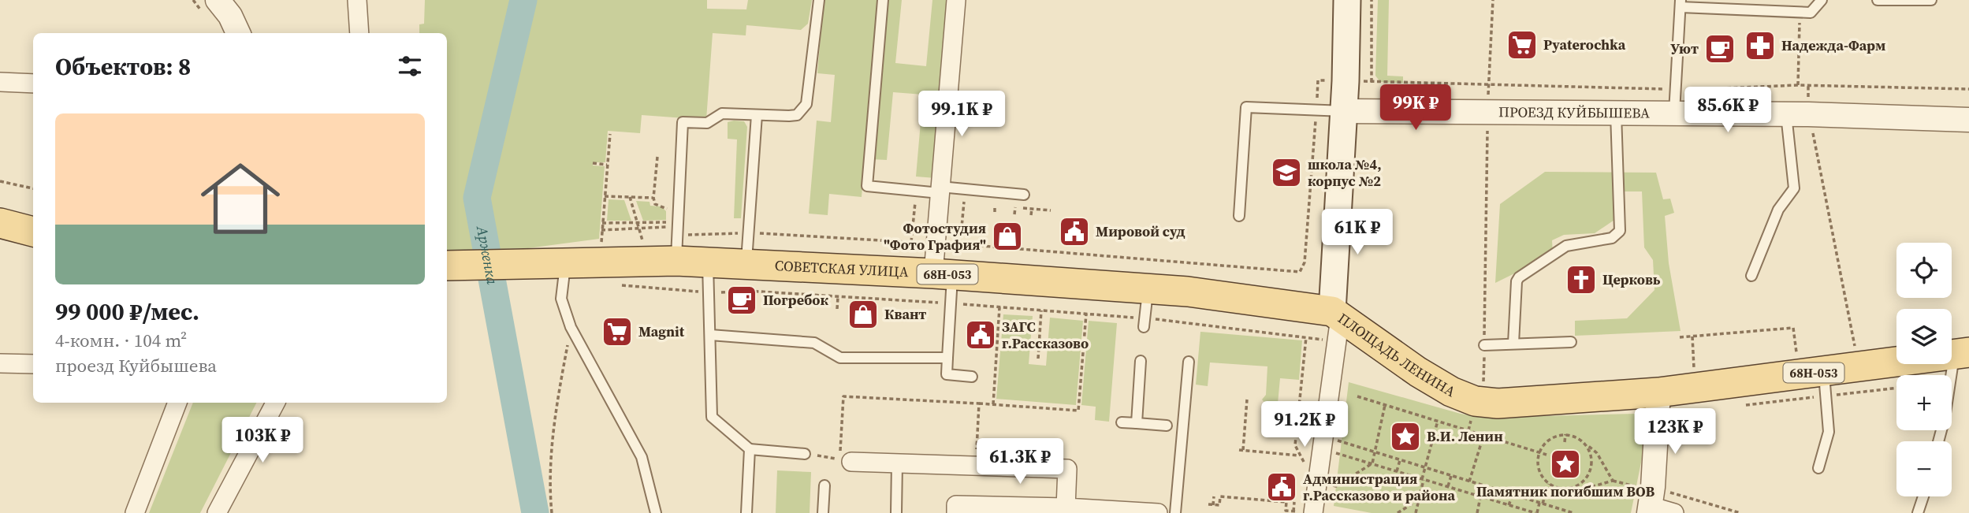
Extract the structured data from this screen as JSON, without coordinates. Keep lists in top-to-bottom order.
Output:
{
  "streets": {
    "main road": ["СОВЕТСКАЯ УЛИЦА", "68Н-053", "ПЛОЩАДЬ ЛЕНИНА"],
    "street": ["ПРОЕЗД КУЙБЫШЕВА"]
  },
  "crossings": [
    ["ПРОЕЗД КУЙБЫШЕВА", "ПЛОЩАДЬ ЛЕНИНА"],
    ["СОВЕТСКАЯ УЛИЦА", "ПЛОЩАДЬ ЛЕНИНА"],
    ["68Н-053", "ПЛОЩАДЬ ЛЕНИНА"]
  ],
  "water": ["Арженка"],
  "places": {
    "supermarket": ["Pyaterochka", "Magnit"],
    "pharmacy": ["Надежда-Фарм"],
    "cafe": ["Уют", "Погребок"],
    "school or university": ["школа №4, корпус №2"],
    "public building": ["Мировой суд", "ЗАГС г.Рассказово", "Администрация г.Рассказово и района"],
    "shop": ["Фотостудия \"Фото Графия\"", "Квант"],
    "church": ["Церковь"],
    "place": ["В.И. Ленин", "Памятник погибшим ВОВ"]
  },
  "page": {
    "heading": "Объектов: 8",
    "price": [
      "99K ₽",
      "85.6K ₽",
      "99.1K ₽",
      "61K ₽",
      "91.2K ₽",
      "123K ₽",
      "103K ₽",
      "61.3K ₽"
    ],
    "list": [
      {
        "name": "99 000 ₽/мес.",
        "note": "4-комн. · 104 m² · проезд Куйбышева"
      }
    ],
    "map_buttons": ["+", "−"]
  }
}
